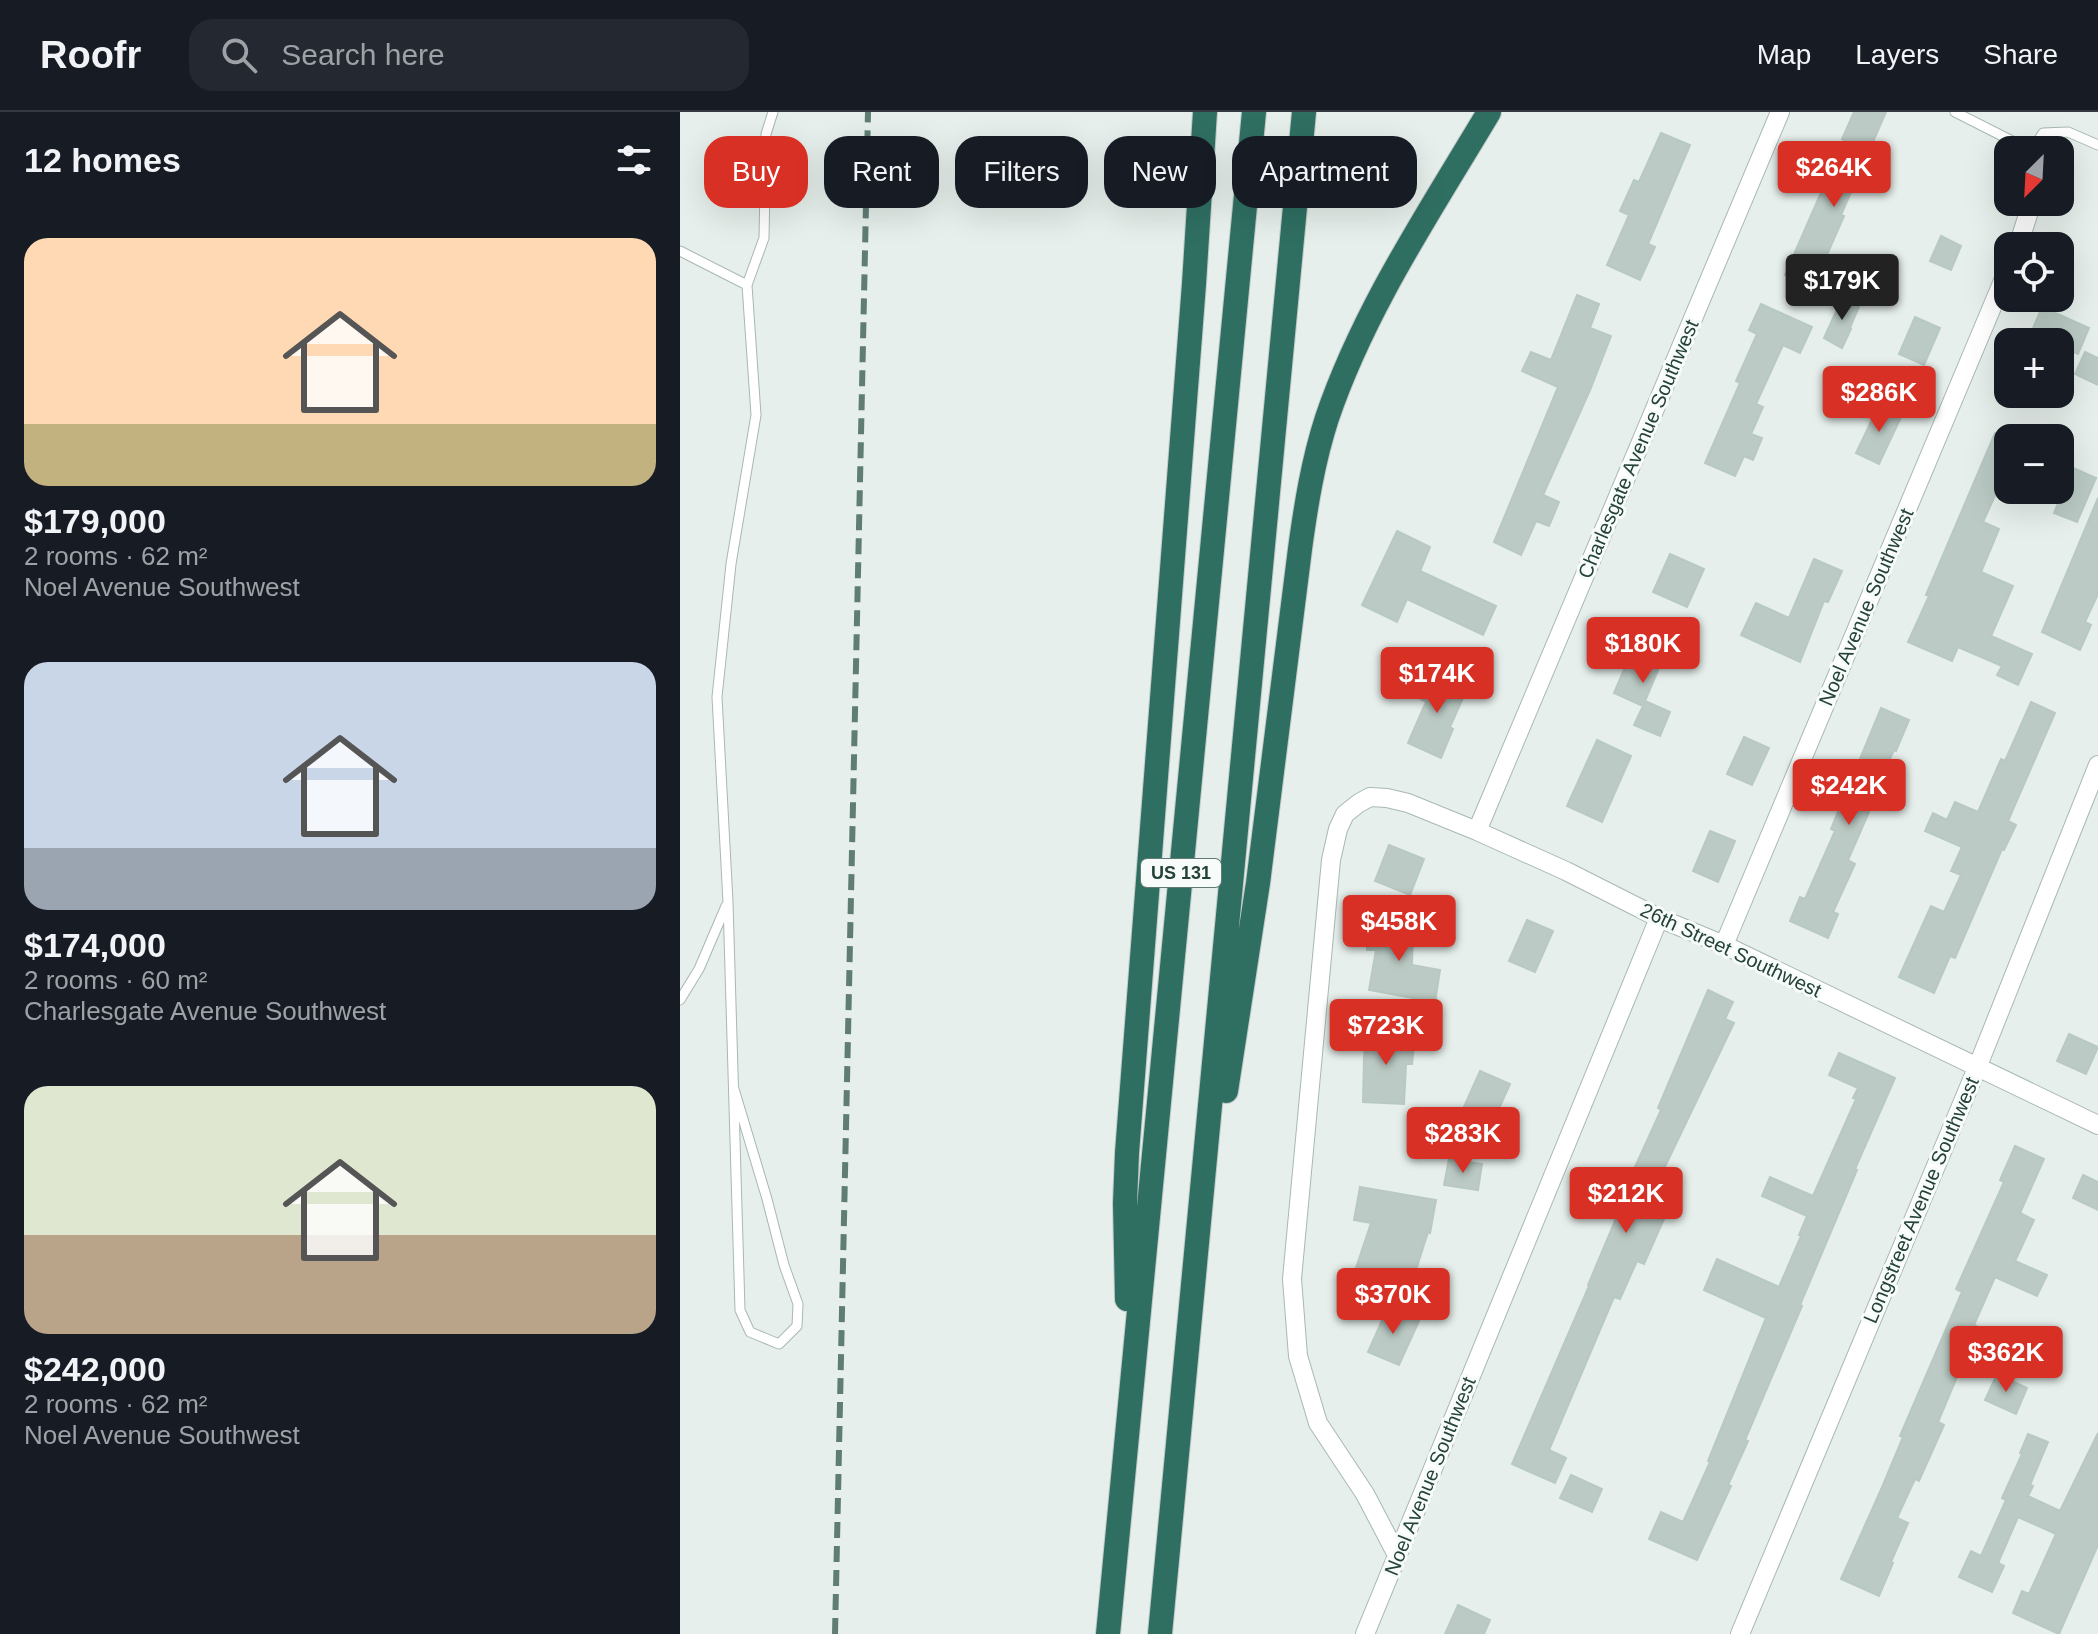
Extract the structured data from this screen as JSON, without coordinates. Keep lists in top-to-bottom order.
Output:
{
  "streets": {
    "highway": ["US 131"],
    "street": [
      "Charlesgate Avenue Southwest",
      "Noel Avenue Southwest",
      "26th Street Southwest",
      "Longstreet Avenue Southwest"
    ]
  },
  "crossings": [
    ["Charlesgate Avenue Southwest", "26th Street Southwest"],
    ["Noel Avenue Southwest", "26th Street Southwest"],
    ["26th Street Southwest", "Longstreet Avenue Southwest"]
  ],
  "north": "bottom left",
  "page": {
    "header": "Roofr",
    "search": "Search here",
    "nav": ["Map", "Layers", "Share"],
    "heading": "12 homes",
    "map_buttons": ["+", "−"],
    "chip": [
      "Buy",
      "Rent",
      "Filters",
      "New",
      "Apartment"
    ],
    "price": [
      "$264K",
      "$179K",
      "$286K",
      "$180K",
      "$174K",
      "$242K",
      "$458K",
      "$723K",
      "$283K",
      "$212K",
      "$370K",
      "$362K"
    ],
    "list": [
      {
        "name": "$179,000",
        "note": "2 rooms · 62 m² · Noel Avenue Southwest"
      },
      {
        "name": "$174,000",
        "note": "2 rooms · 60 m² · Charlesgate Avenue Southwest"
      },
      {
        "name": "$242,000",
        "note": "2 rooms · 62 m² · Noel Avenue Southwest"
      }
    ]
  }
}
